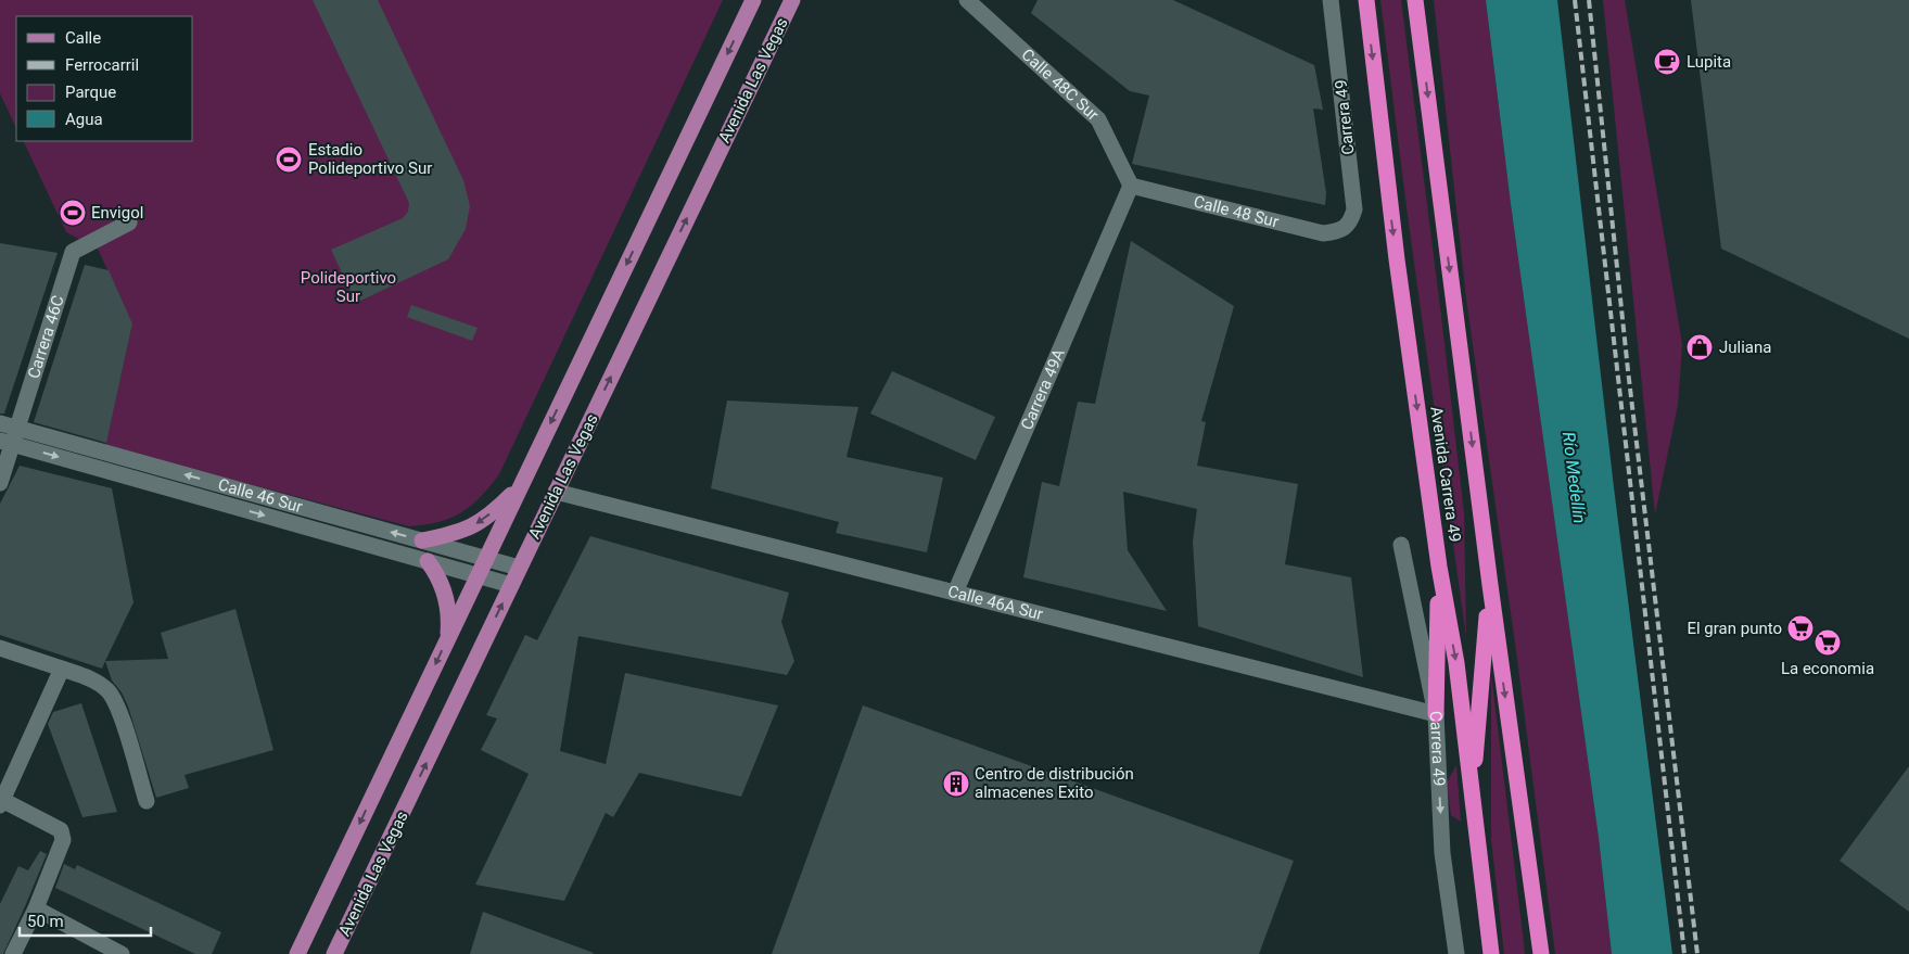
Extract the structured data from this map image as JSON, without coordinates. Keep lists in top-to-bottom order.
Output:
{
  "streets": {
    "highway": ["Avenida Carrera 49"],
    "main road": ["Avenida Las Vegas"],
    "street": [
      "Calle 48C Sur",
      "Carrera 49",
      "Calle 48 Sur",
      "Carrera 46C",
      "Carrera 49A",
      "Calle 46 Sur",
      "Calle 46A Sur"
    ]
  },
  "crossings": [
    ["Avenida Las Vegas", "Calle 46 Sur"],
    ["Avenida Las Vegas", "Calle 46A Sur"],
    ["Calle 48C Sur", "Calle 48 Sur"],
    ["Calle 48C Sur", "Carrera 49A"],
    ["Carrera 49", "Calle 48 Sur"],
    ["Carrera 49", "Calle 46A Sur"],
    ["Calle 48 Sur", "Carrera 49A"],
    ["Carrera 46C", "Calle 46 Sur"],
    ["Carrera 49A", "Calle 46A Sur"]
  ],
  "one_way": ["Carrera 49", "Avenida Carrera 49"],
  "water": ["Río Medellín"],
  "parks": ["Polideportivo Sur"],
  "places": {
    "cafe": ["Lupita"],
    "sports": ["Estadio Polideportivo Sur", "Envigol"],
    "shop": ["Juliana"],
    "supermarket": ["El gran punto", "La economia"],
    "building": ["Centro de distribución almacenes Exito"]
  },
  "legend": [
    "Calle",
    "Ferrocarril",
    "Parque",
    "Agua"
  ],
  "scale_bar": "50 m"
}
